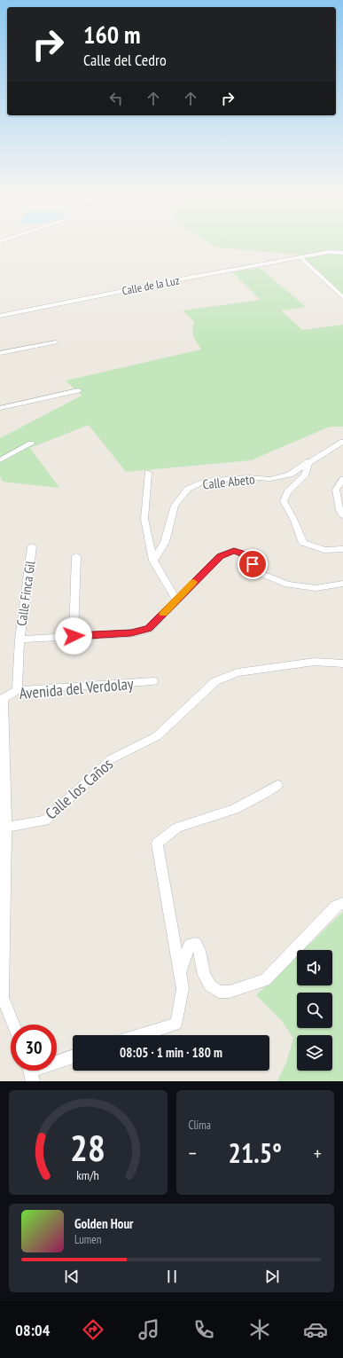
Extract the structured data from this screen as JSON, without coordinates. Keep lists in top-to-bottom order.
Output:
{
  "streets": {
    "street": [
      "Calle de la Luz",
      "Calle Abeto",
      "Calle Finca Gil",
      "Avenida del Verdolay",
      "Calle los Caños"
    ]
  },
  "crossings": [
    ["Calle Finca Gil", "Avenida del Verdolay"]
  ],
  "page": {
    "turn": ["160 m", "Calle del Cedro"],
    "limit": "30",
    "trip": "08:05 · 1 min · 180 m",
    "tile": "Clima",
    "heat": ["−", "21.5°", "+"],
    "song": ["Golden Hour", "Lumen"],
    "tabs": "08:04",
    "gauge": ["28", "km/h"]
  }
}
